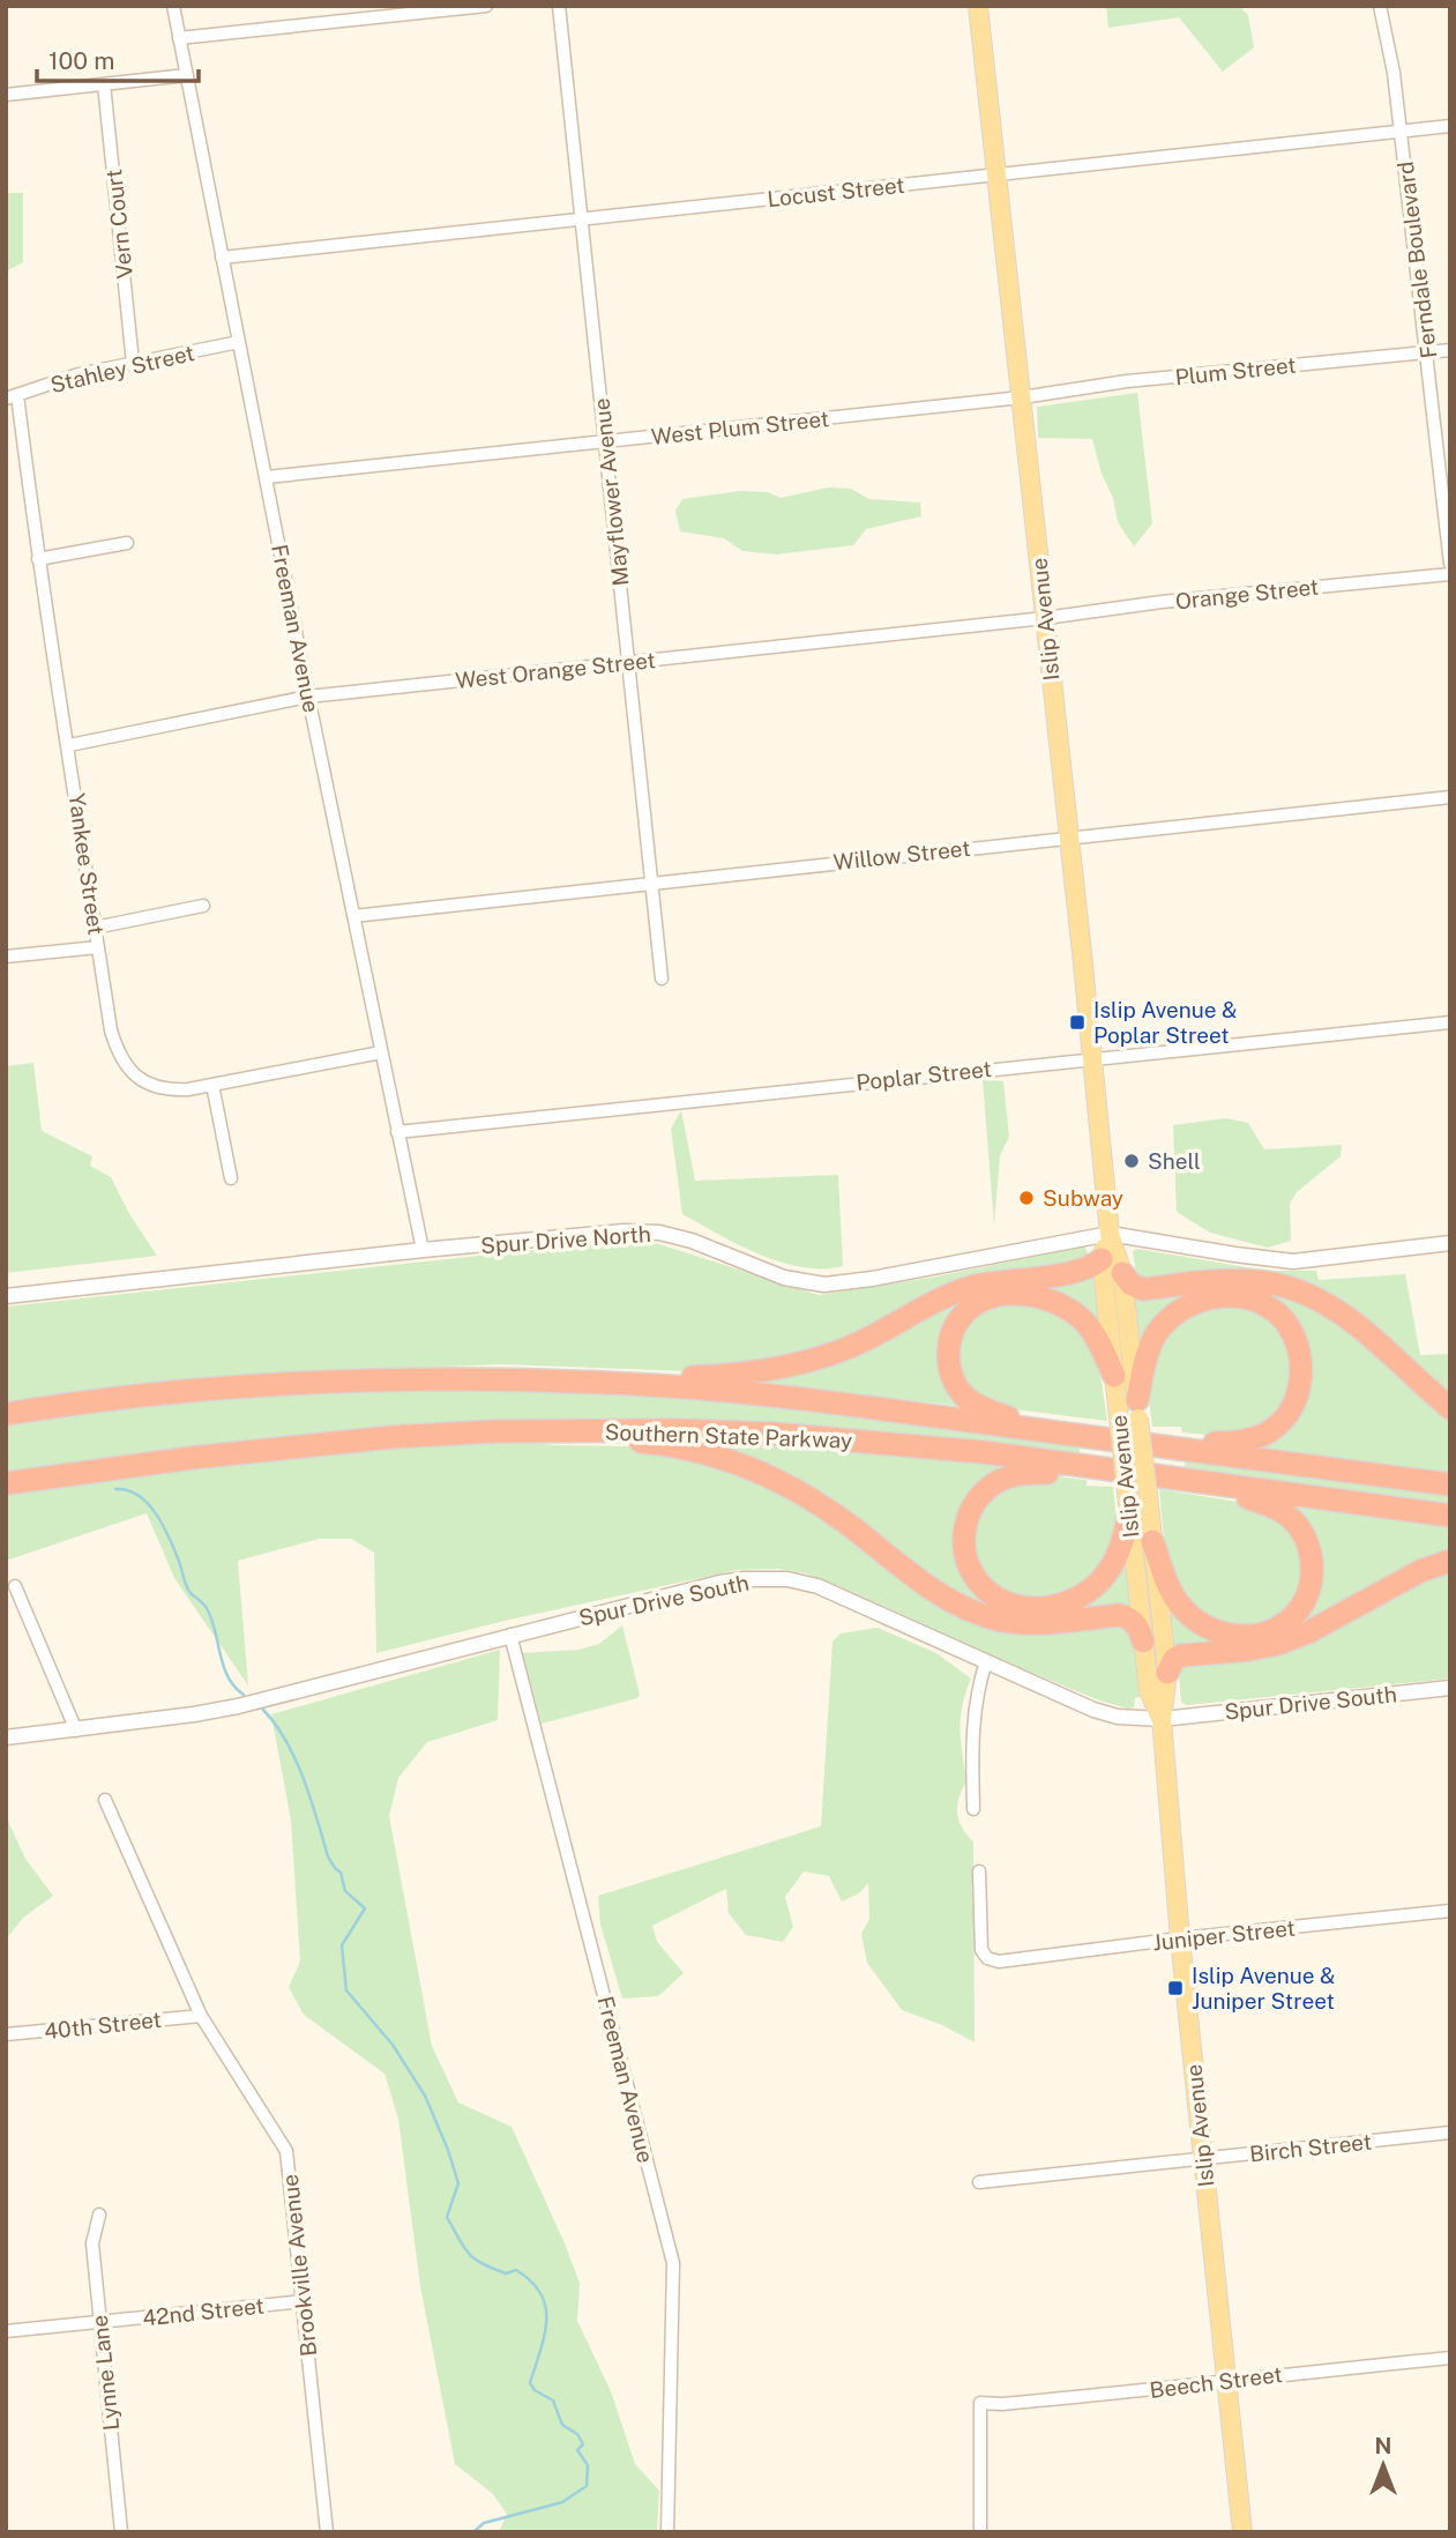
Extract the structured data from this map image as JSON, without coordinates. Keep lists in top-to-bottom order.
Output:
{
  "streets": {
    "highway": ["Southern State Parkway"],
    "main road": ["Islip Avenue"],
    "street": [
      "Locust Street",
      "Vern Court",
      "Ferndale Boulevard",
      "Stahley Street",
      "Plum Street",
      "West Plum Street",
      "Mayflower Avenue",
      "Orange Street",
      "Freeman Avenue",
      "West Orange Street",
      "Willow Street",
      "Yankee Street",
      "Poplar Street",
      "Spur Drive North",
      "Spur Drive South",
      "Juniper Street",
      "40th Street",
      "Birch Street",
      "Brookville Avenue",
      "42nd Street",
      "Lynne Lane",
      "Beech Street"
    ]
  },
  "crossings": [
    ["Locust Street", "Ferndale Boulevard"],
    ["Locust Street", "Mayflower Avenue"],
    ["Locust Street", "Islip Avenue"],
    ["Locust Street", "Freeman Avenue"],
    ["Vern Court", "Stahley Street"],
    ["Ferndale Boulevard", "Plum Street"],
    ["Stahley Street", "Freeman Avenue"],
    ["Stahley Street", "Yankee Street"],
    ["Plum Street", "West Plum Street"],
    ["Plum Street", "Islip Avenue"],
    ["West Plum Street", "Mayflower Avenue"],
    ["West Plum Street", "Islip Avenue"],
    ["West Plum Street", "Freeman Avenue"],
    ["Mayflower Avenue", "West Orange Street"],
    ["Mayflower Avenue", "Willow Street"],
    ["Orange Street", "Islip Avenue"],
    ["Orange Street", "West Orange Street"],
    ["Islip Avenue", "West Orange Street"],
    ["Islip Avenue", "Willow Street"],
    ["Islip Avenue", "Poplar Street"],
    ["Islip Avenue", "Spur Drive North"],
    ["Islip Avenue", "Spur Drive South"],
    ["Islip Avenue", "Juniper Street"],
    ["Islip Avenue", "Birch Street"],
    ["Islip Avenue", "Beech Street"],
    ["Freeman Avenue", "West Orange Street"],
    ["Freeman Avenue", "Willow Street"],
    ["Freeman Avenue", "Yankee Street"],
    ["Freeman Avenue", "Poplar Street"],
    ["Freeman Avenue", "Spur Drive North"],
    ["Freeman Avenue", "Spur Drive South"],
    ["West Orange Street", "Yankee Street"],
    ["40th Street", "Brookville Avenue"],
    ["Brookville Avenue", "42nd Street"],
    ["42nd Street", "Lynne Lane"]
  ],
  "places": {
    "transit": ["Islip Avenue & Poplar Street", "Islip Avenue & Juniper Street"],
    "other": ["Shell", "Subway"]
  },
  "scale_bar": "100 m",
  "north": "top"
}
